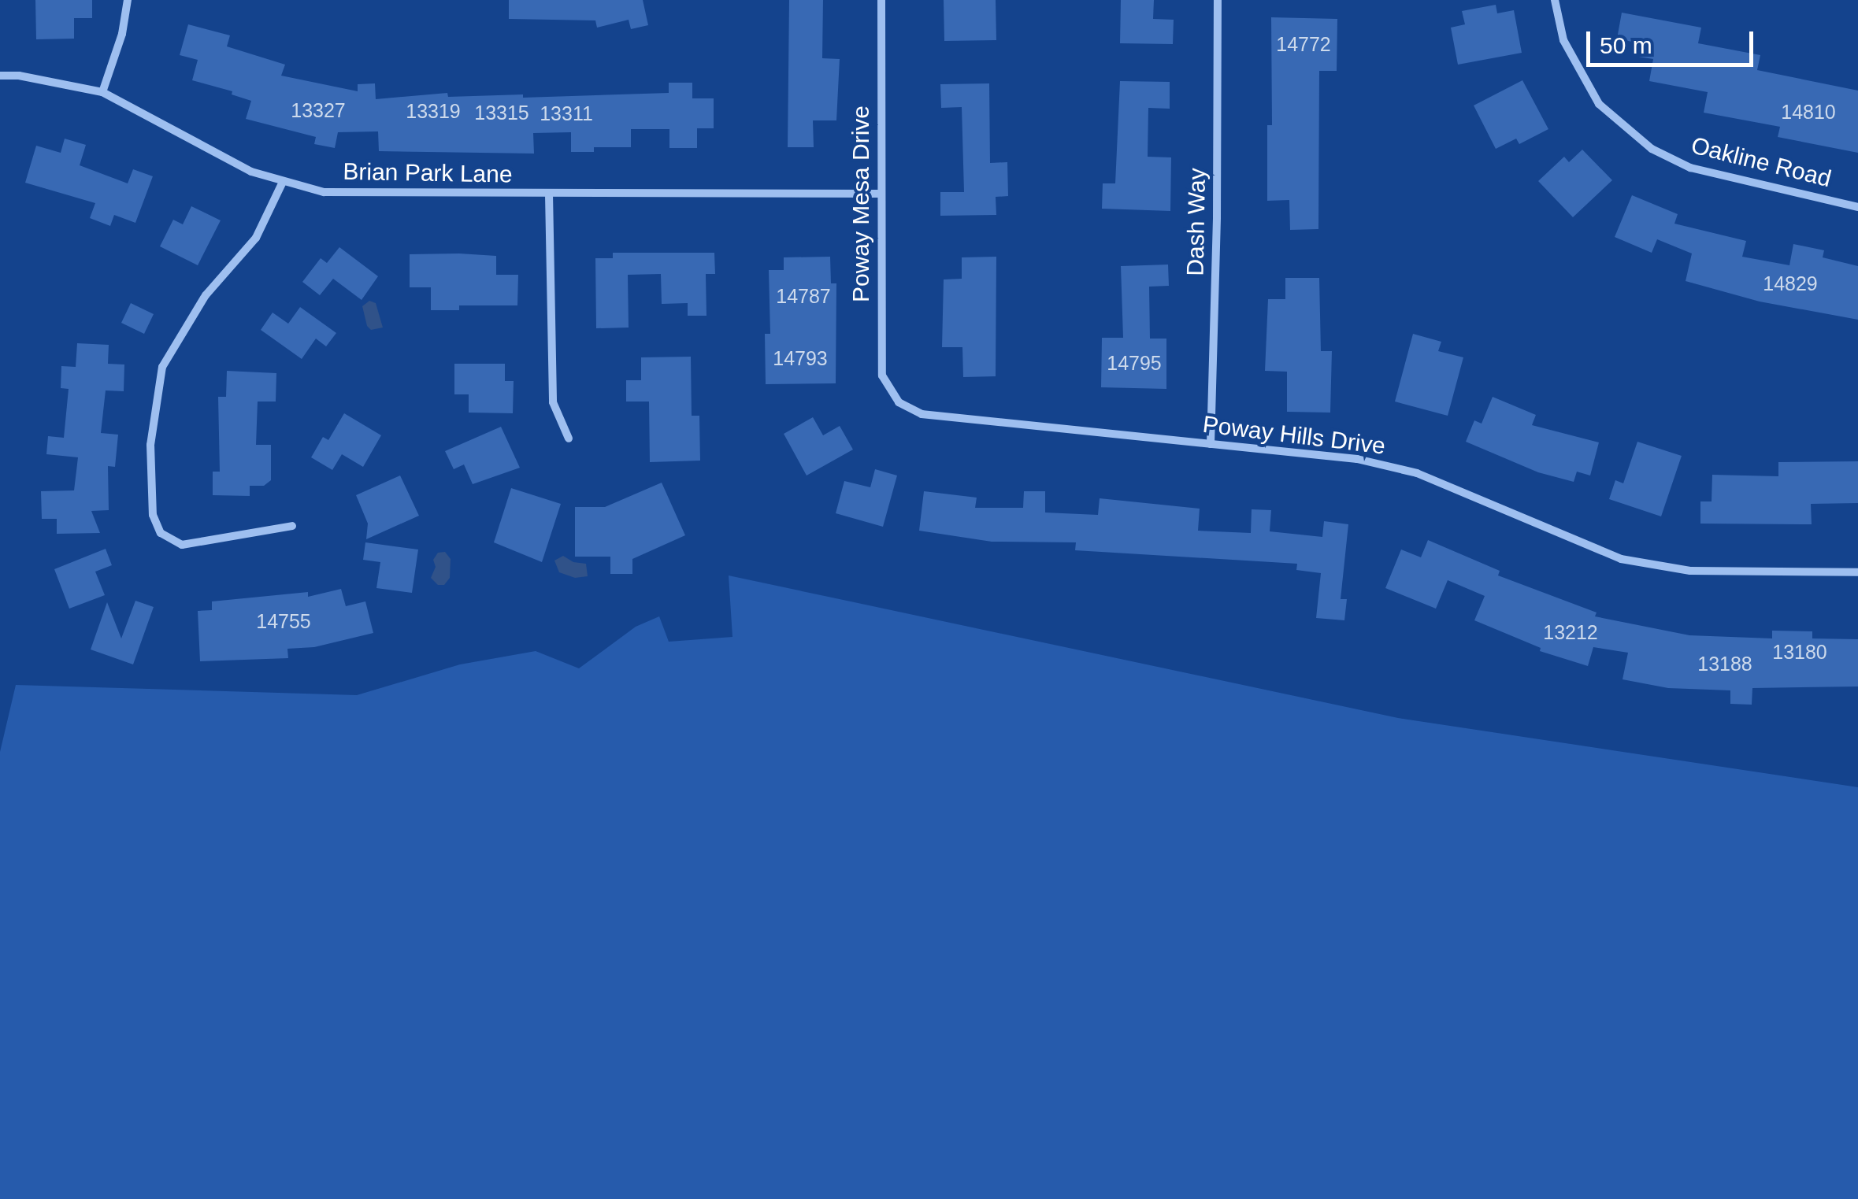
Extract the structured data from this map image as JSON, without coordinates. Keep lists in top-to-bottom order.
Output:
{
  "streets": {
    "street": [
      "Oakline Road",
      "Brian Park Lane",
      "Poway Mesa Drive",
      "Dash Way",
      "Poway Hills Drive"
    ]
  },
  "crossings": [
    ["Brian Park Lane", "Poway Mesa Drive"],
    ["Poway Mesa Drive", "Poway Hills Drive"],
    ["Dash Way", "Poway Hills Drive"]
  ],
  "house_numbers": [
    "14772",
    "13327",
    "13319",
    "14810",
    "13315",
    "13311",
    "14829",
    "14787",
    "14793",
    "14795",
    "14755",
    "13212",
    "13180",
    "13188"
  ],
  "scale_bar": "50 m"
}
